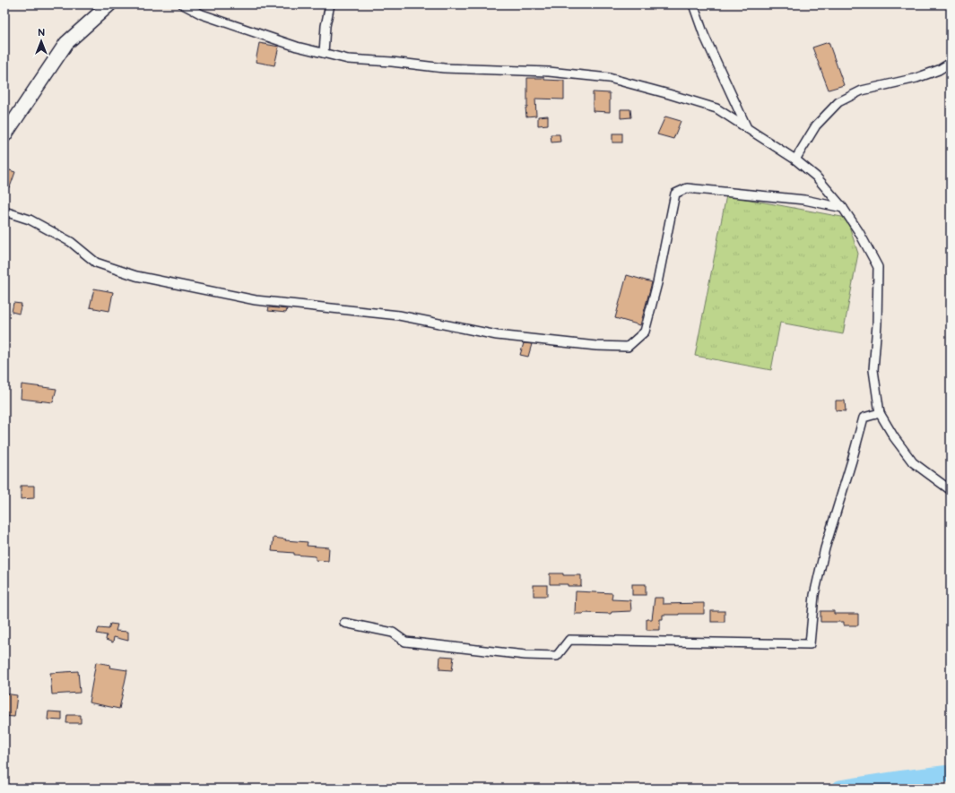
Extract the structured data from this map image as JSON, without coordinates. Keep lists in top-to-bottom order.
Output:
{
  "north": "top"
}
